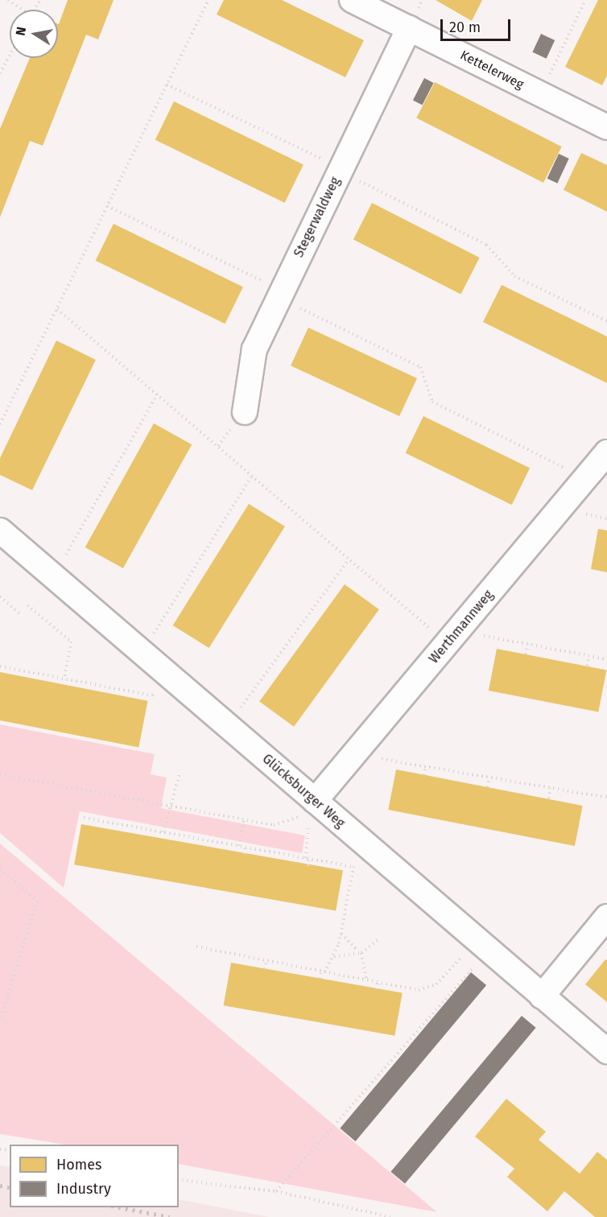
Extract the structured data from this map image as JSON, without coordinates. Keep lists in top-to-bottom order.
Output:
{
  "streets": {
    "street": [
      "Kettelerweg",
      "Stegerwaldweg",
      "Werthmannweg",
      "Glücksburger Weg"
    ]
  },
  "crossings": [
    ["Kettelerweg", "Stegerwaldweg"],
    ["Werthmannweg", "Glücksburger Weg"]
  ],
  "legend": ["Homes", "Industry"],
  "scale_bar": "20 m",
  "north": "left"
}
